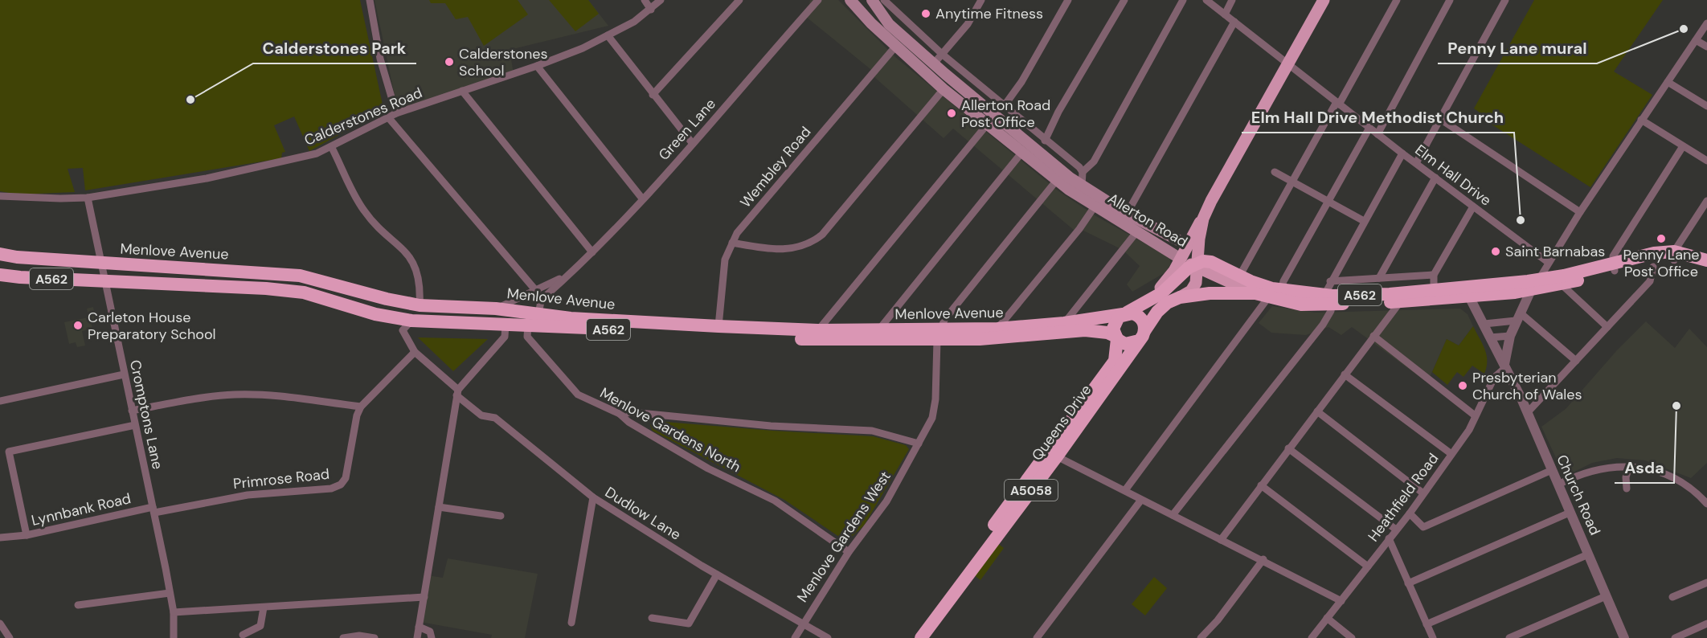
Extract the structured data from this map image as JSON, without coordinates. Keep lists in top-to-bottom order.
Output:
{
  "streets": {
    "highway": [
      "Allerton Road",
      "Menlove Avenue",
      "A562",
      "Queens Drive",
      "A5058"
    ],
    "street": [
      "Calderstones Road",
      "Green Lane",
      "Wembley Road",
      "Elm Hall Drive",
      "Cromptons Lane",
      "Menlove Gardens North",
      "Primrose Road",
      "Church Road",
      "Heathfield Road",
      "Lynnbank Road",
      "Dudlow Lane",
      "Menlove Gardens West"
    ]
  },
  "crossings": [
    ["Calderstones Road", "Cromptons Lane"],
    ["Green Lane", "Menlove Avenue"],
    ["Wembley Road", "Allerton Road"],
    ["Wembley Road", "Menlove Avenue"],
    ["Allerton Road", "A562"],
    ["Allerton Road", "Church Road"],
    ["Menlove Avenue", "A562"],
    ["Menlove Avenue", "Cromptons Lane"],
    ["Menlove Avenue", "Queens Drive"],
    ["Menlove Avenue", "Menlove Gardens North"],
    ["Menlove Avenue", "Dudlow Lane"],
    ["Menlove Avenue", "Menlove Gardens West"],
    ["A562", "Queens Drive"],
    ["Cromptons Lane", "Primrose Road"],
    ["Cromptons Lane", "Lynnbank Road"],
    ["Menlove Gardens North", "Menlove Gardens West"],
    ["Primrose Road", "Lynnbank Road"],
    ["Primrose Road", "Dudlow Lane"],
    ["Church Road", "Heathfield Road"],
    ["Dudlow Lane", "Menlove Gardens West"]
  ],
  "places": [
    "Anytime Fitness",
    "Penny Lane mural",
    "Calderstones School",
    "Calderstones Park",
    "Allerton Road Post Office",
    "Elm Hall Drive Methodist Church",
    "Penny Lane Post Office",
    "Saint Barnabas",
    "Carleton House Preparatory School",
    "Presbyterian Church of Wales",
    "Asda"
  ]
}
